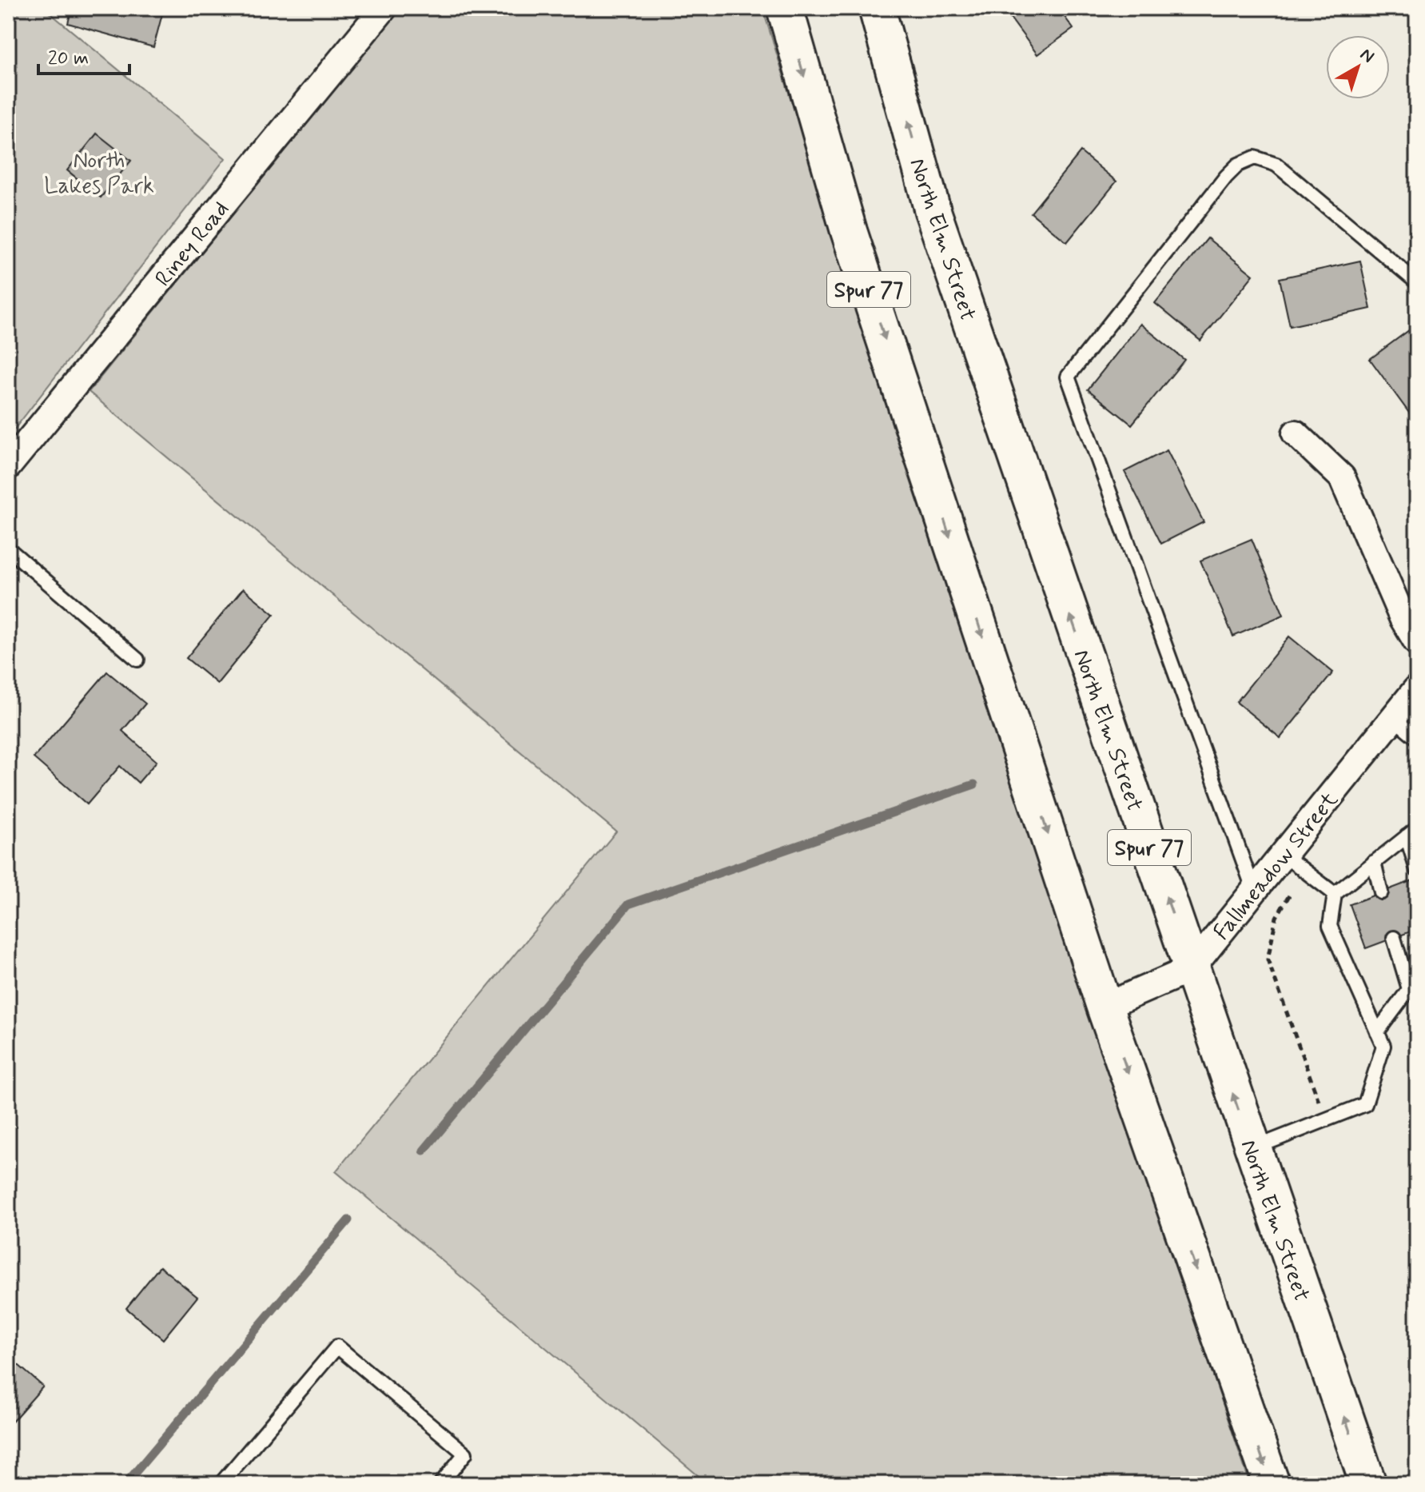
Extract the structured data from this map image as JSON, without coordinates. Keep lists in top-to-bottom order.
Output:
{
  "streets": {
    "main road": ["North Elm Street", "Spur 77"],
    "street": ["Riney Road", "Fallmeadow Street"]
  },
  "crossings": [
    ["North Elm Street", "Fallmeadow Street"],
    ["Spur 77", "Fallmeadow Street"]
  ],
  "parks": ["North Lakes Park"],
  "scale_bar": "20 m",
  "north": "top right"
}
